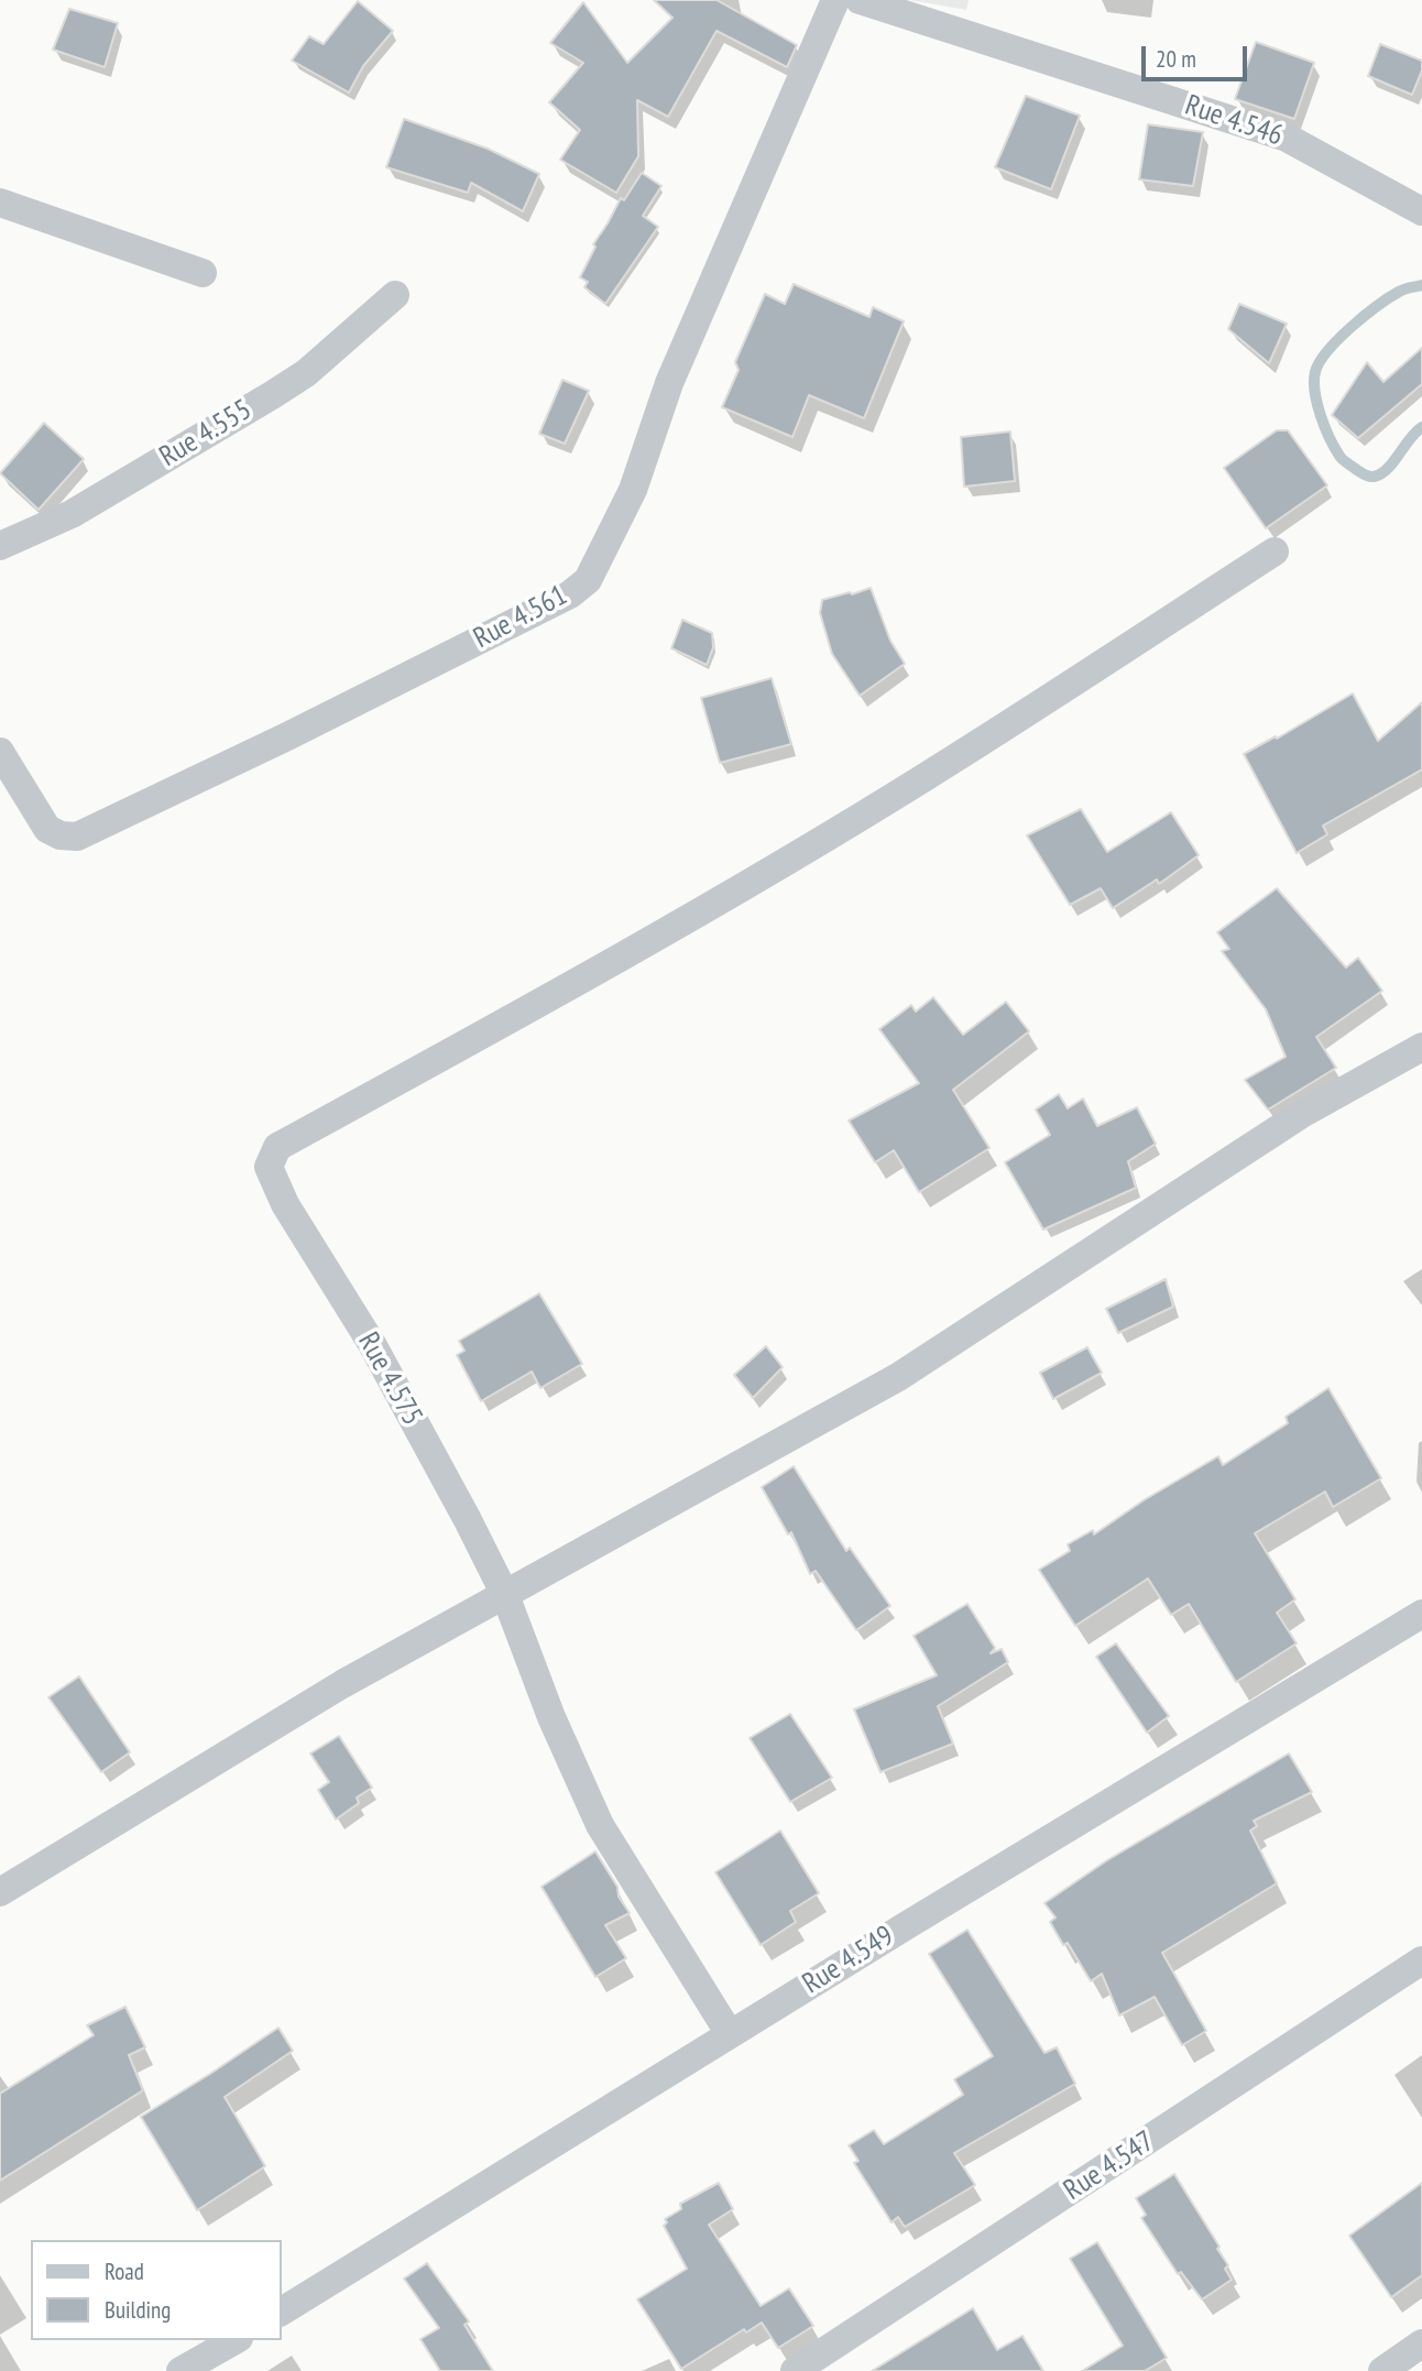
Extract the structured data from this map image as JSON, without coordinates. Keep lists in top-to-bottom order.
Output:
{
  "streets": {
    "street": [
      "Rue 4.546",
      "Rue 4.555",
      "Rue 4.561",
      "Rue 4.575",
      "Rue 4.549",
      "Rue 4.547"
    ]
  },
  "crossings": [
    ["Rue 4.575", "Rue 4.549"]
  ],
  "legend": ["Road", "Building"],
  "scale_bar": "20 m"
}
